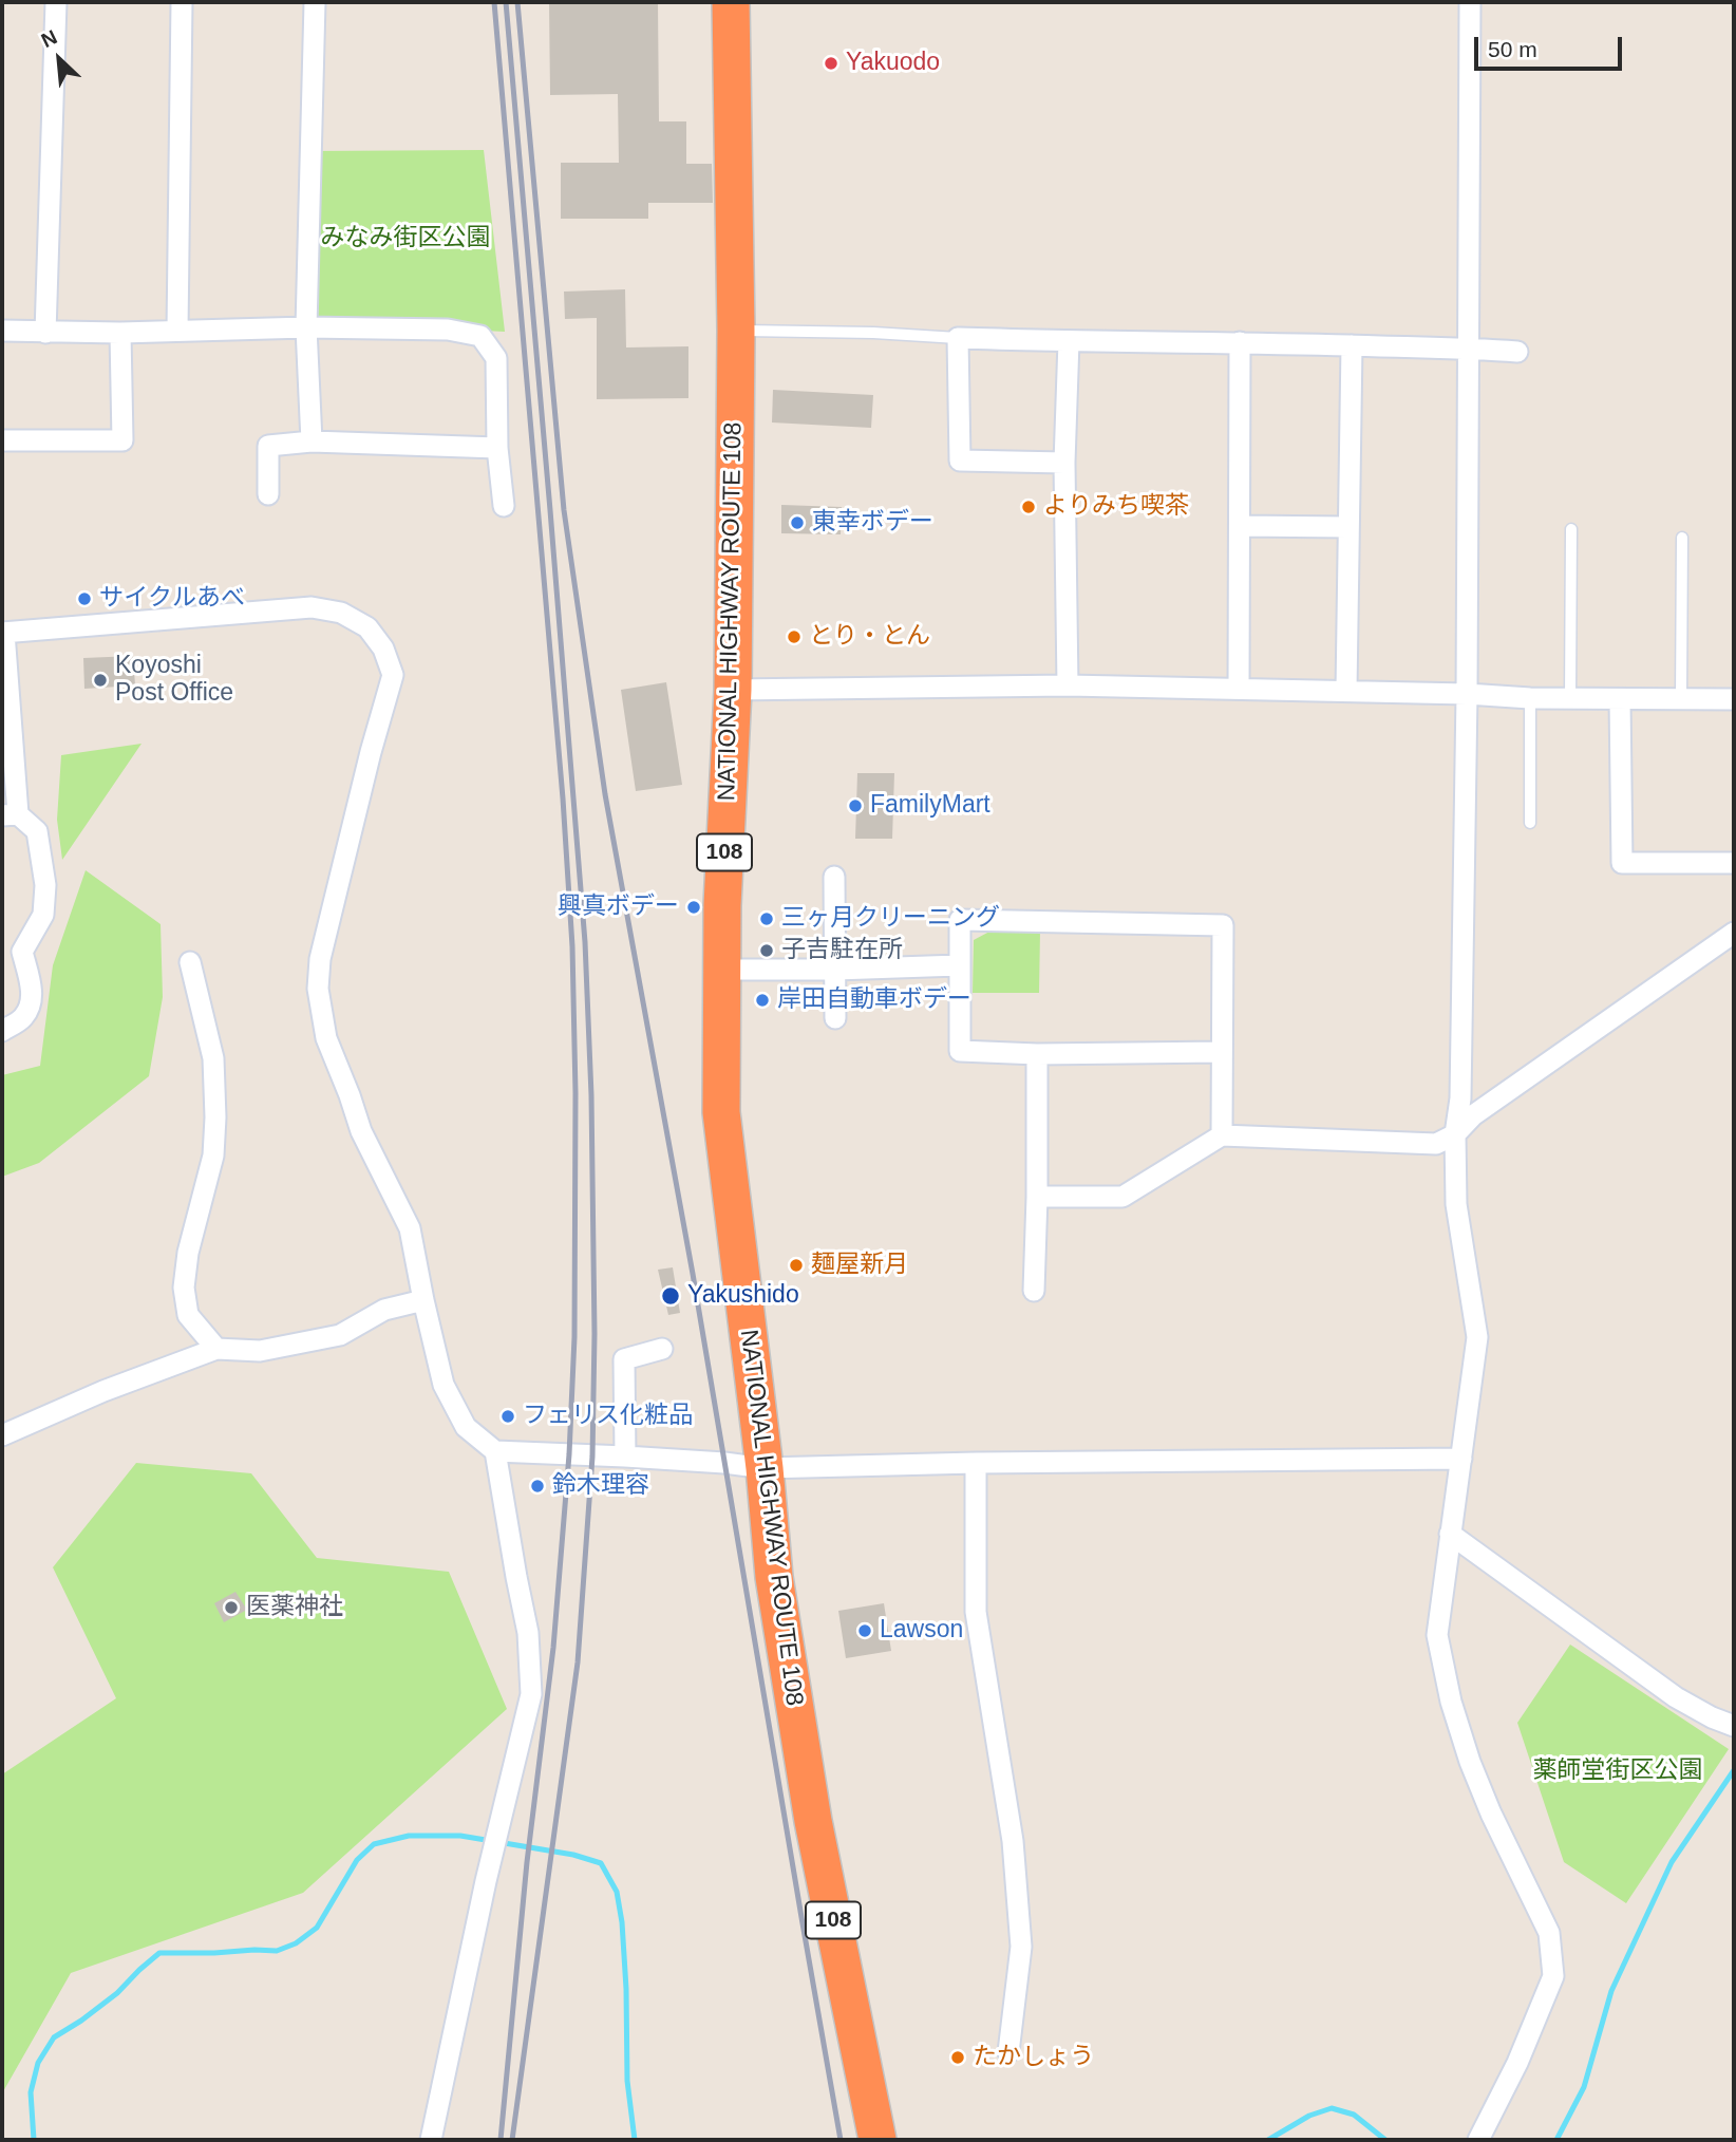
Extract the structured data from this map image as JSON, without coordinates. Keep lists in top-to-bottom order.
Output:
{
  "streets": {
    "highway": ["NATIONAL HIGHWAY ROUTE 108", "108"]
  },
  "parks": ["みなみ街区公園", "薬師堂街区公園"],
  "places": [
    "Yakuodo",
    "よりみち喫茶",
    "東幸ボデー",
    "サイクルあべ",
    "とり・とん",
    "Koyoshi Post Office",
    "FamilyMart",
    "興真ボデー",
    "三ヶ月クリーニング",
    "子吉駐在所",
    "岸田自動車ボデー",
    "麺屋新月",
    "Yakushido",
    "フェリス化粧品",
    "鈴木理容",
    "医薬神社",
    "Lawson",
    "たかしょう"
  ],
  "scale_bar": "50 m",
  "north": "top left"
}
